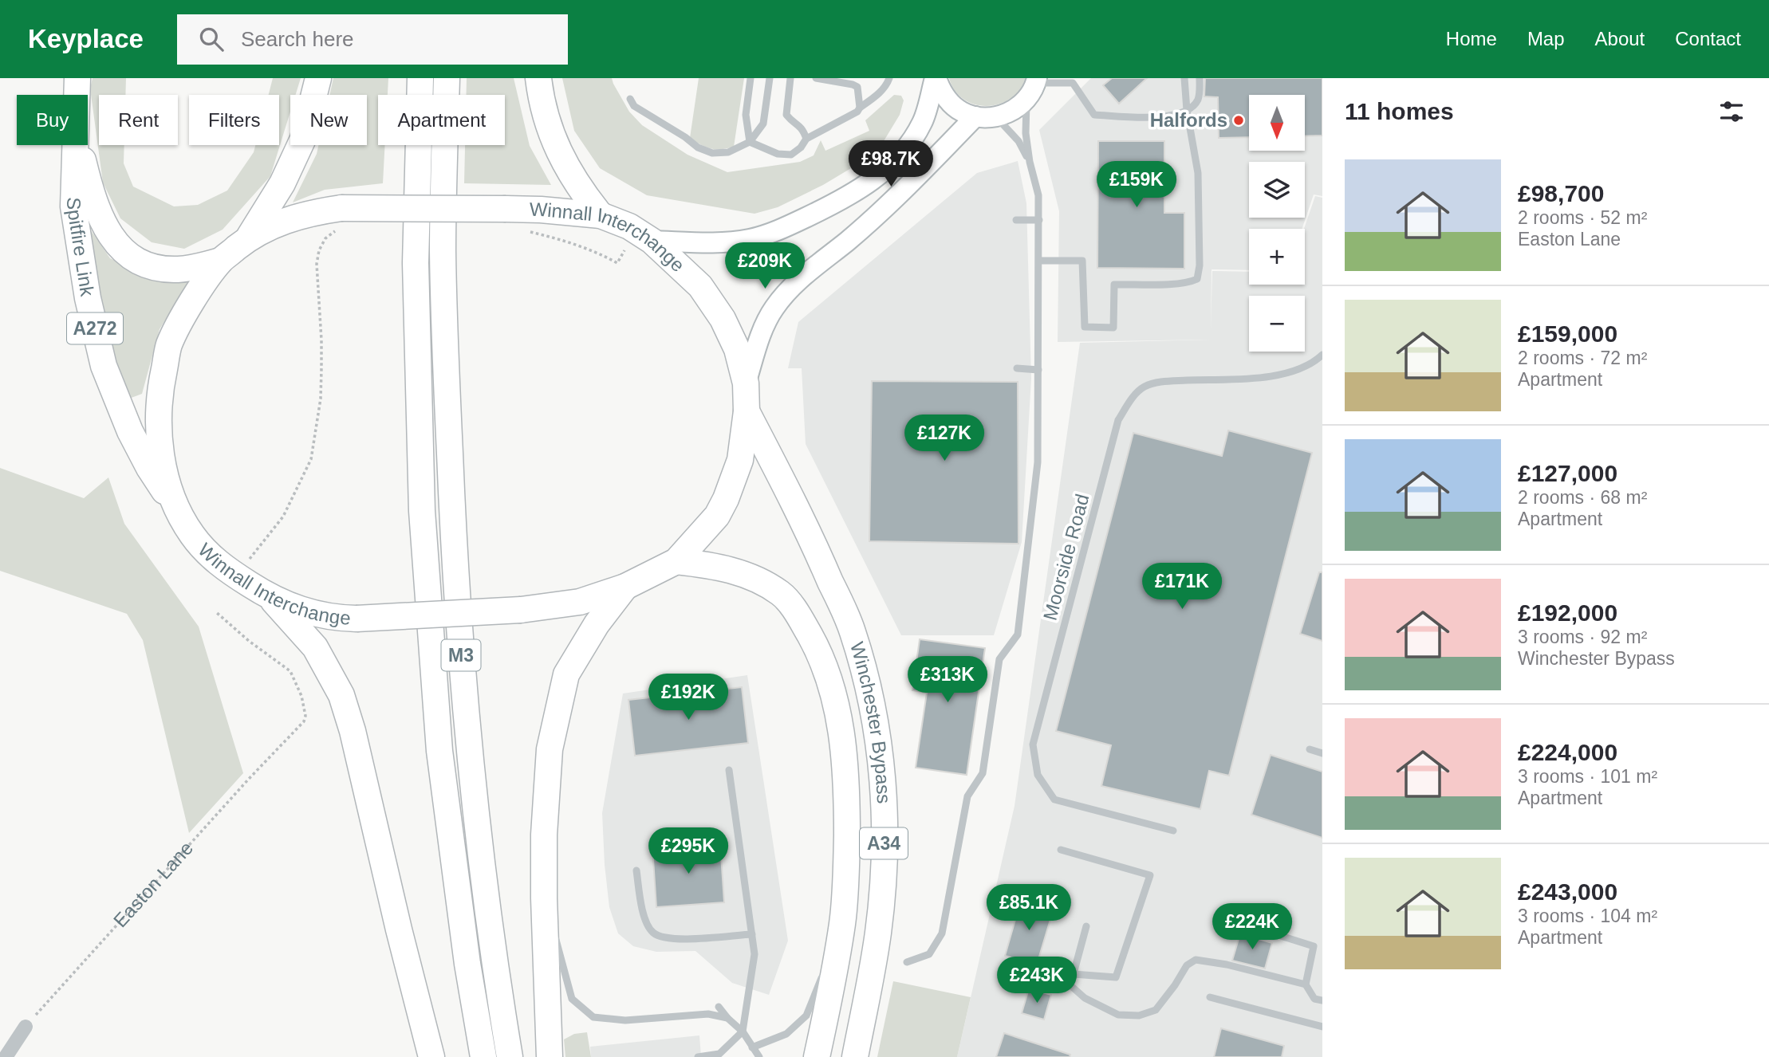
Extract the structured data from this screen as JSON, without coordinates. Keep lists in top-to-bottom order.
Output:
{
  "streets": {
    "highway": [
      "Winnall Interchange",
      "Spitfire Link",
      "A272",
      "M3",
      "Winchester Bypass",
      "A34"
    ],
    "lane": ["Moorside Road"],
    "path": ["Easton Lane"]
  },
  "crossings": [
    ["Winnall Interchange", "Spitfire Link"],
    ["Winnall Interchange", "Winchester Bypass"]
  ],
  "places": ["Halfords"],
  "north": "bottom",
  "page": {
    "header": "Keyplace",
    "search": "Search here",
    "nav": [
      "Home",
      "Map",
      "About",
      "Contact"
    ],
    "heading": "11 homes",
    "map_buttons": ["+", "−"],
    "chip": [
      "Buy",
      "Rent",
      "Filters",
      "New",
      "Apartment"
    ],
    "price": [
      "£98.7K",
      "£159K",
      "£209K",
      "£127K",
      "£171K",
      "£313K",
      "£192K",
      "£295K",
      "£85.1K",
      "£224K",
      "£243K"
    ],
    "list": [
      {
        "name": "£98,700",
        "note": "2 rooms · 52 m² · Easton Lane"
      },
      {
        "name": "£159,000",
        "note": "2 rooms · 72 m² · Apartment"
      },
      {
        "name": "£127,000",
        "note": "2 rooms · 68 m² · Apartment"
      },
      {
        "name": "£192,000",
        "note": "3 rooms · 92 m² · Winchester Bypass"
      },
      {
        "name": "£224,000",
        "note": "3 rooms · 101 m² · Apartment"
      },
      {
        "name": "£243,000",
        "note": "3 rooms · 104 m² · Apartment"
      }
    ]
  }
}
